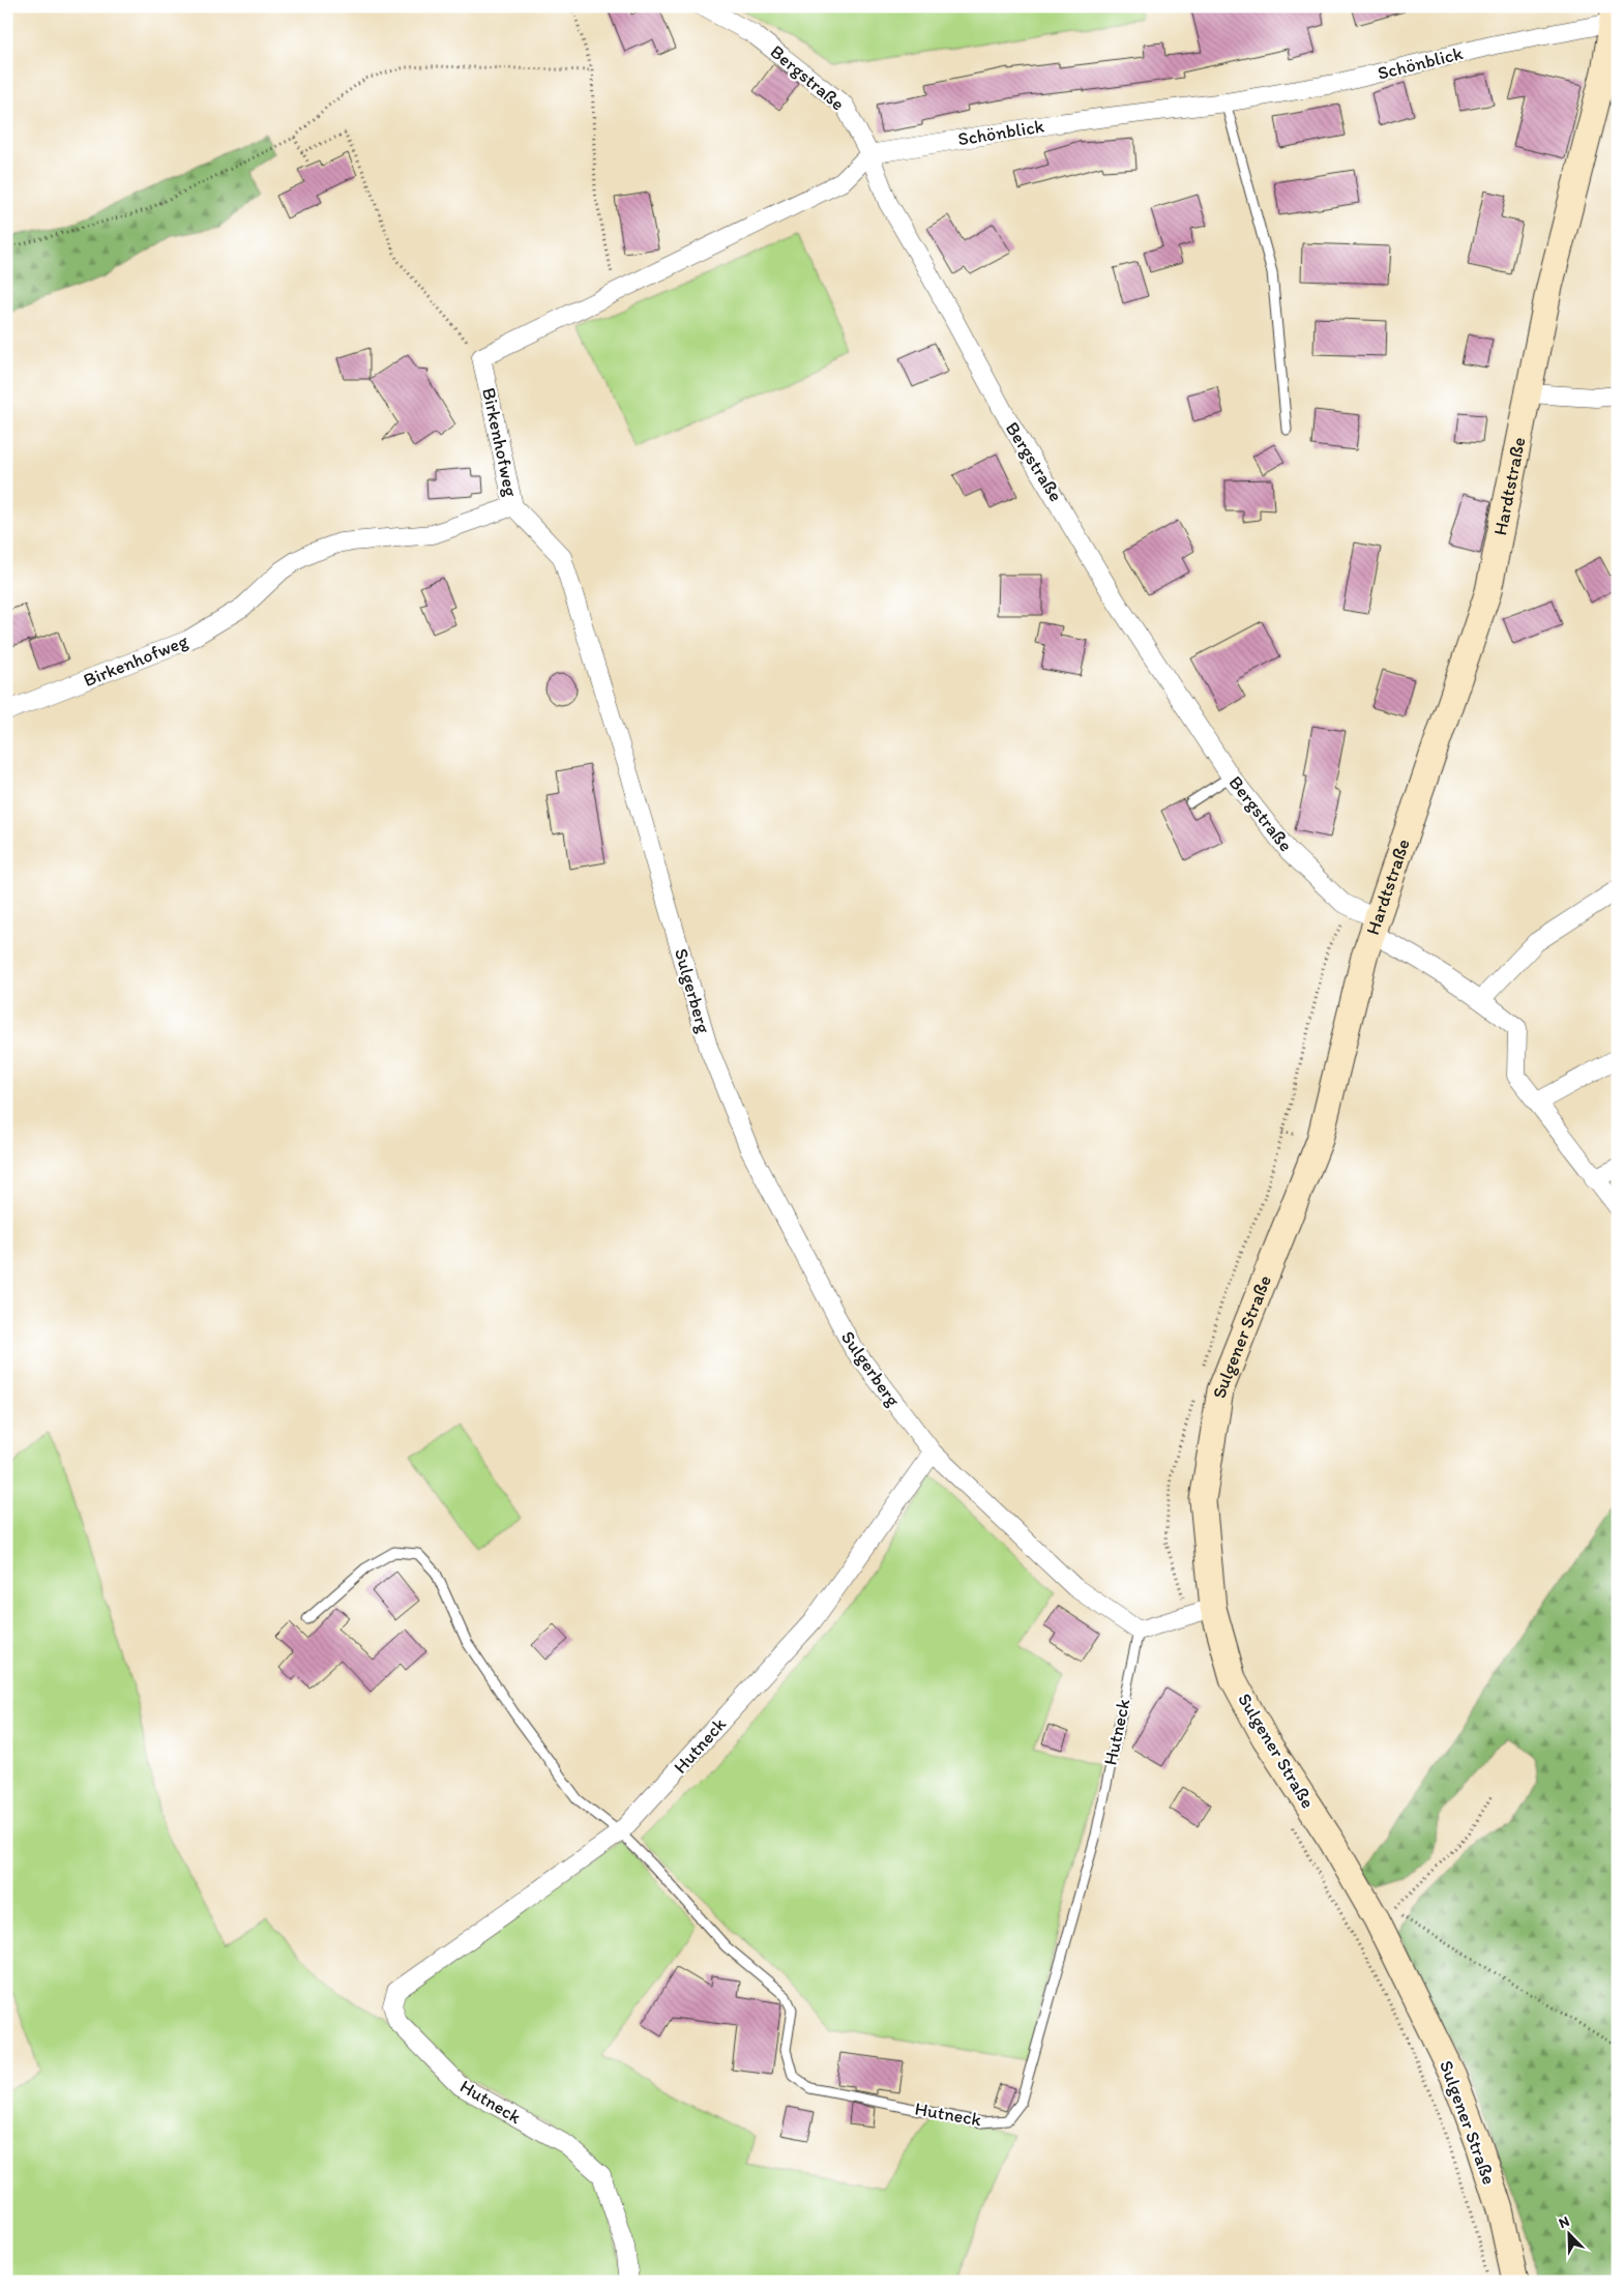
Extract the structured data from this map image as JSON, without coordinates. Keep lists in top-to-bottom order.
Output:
{
  "streets": {
    "main road": ["Hardtstraße", "Sulgener Straße"],
    "street": [
      "Schönblick",
      "Bergstraße",
      "Birkenhofweg",
      "Sulgerberg",
      "Hutneck"
    ]
  },
  "crossings": [
    ["Schönblick", "Bergstraße"],
    ["Schönblick", "Hardtstraße"],
    ["Bergstraße", "Hardtstraße"],
    ["Bergstraße", "Sulgener Straße"],
    ["Birkenhofweg", "Sulgerberg"],
    ["Hardtstraße", "Sulgener Straße"],
    ["Sulgerberg", "Hutneck"]
  ],
  "north": "top left"
}
